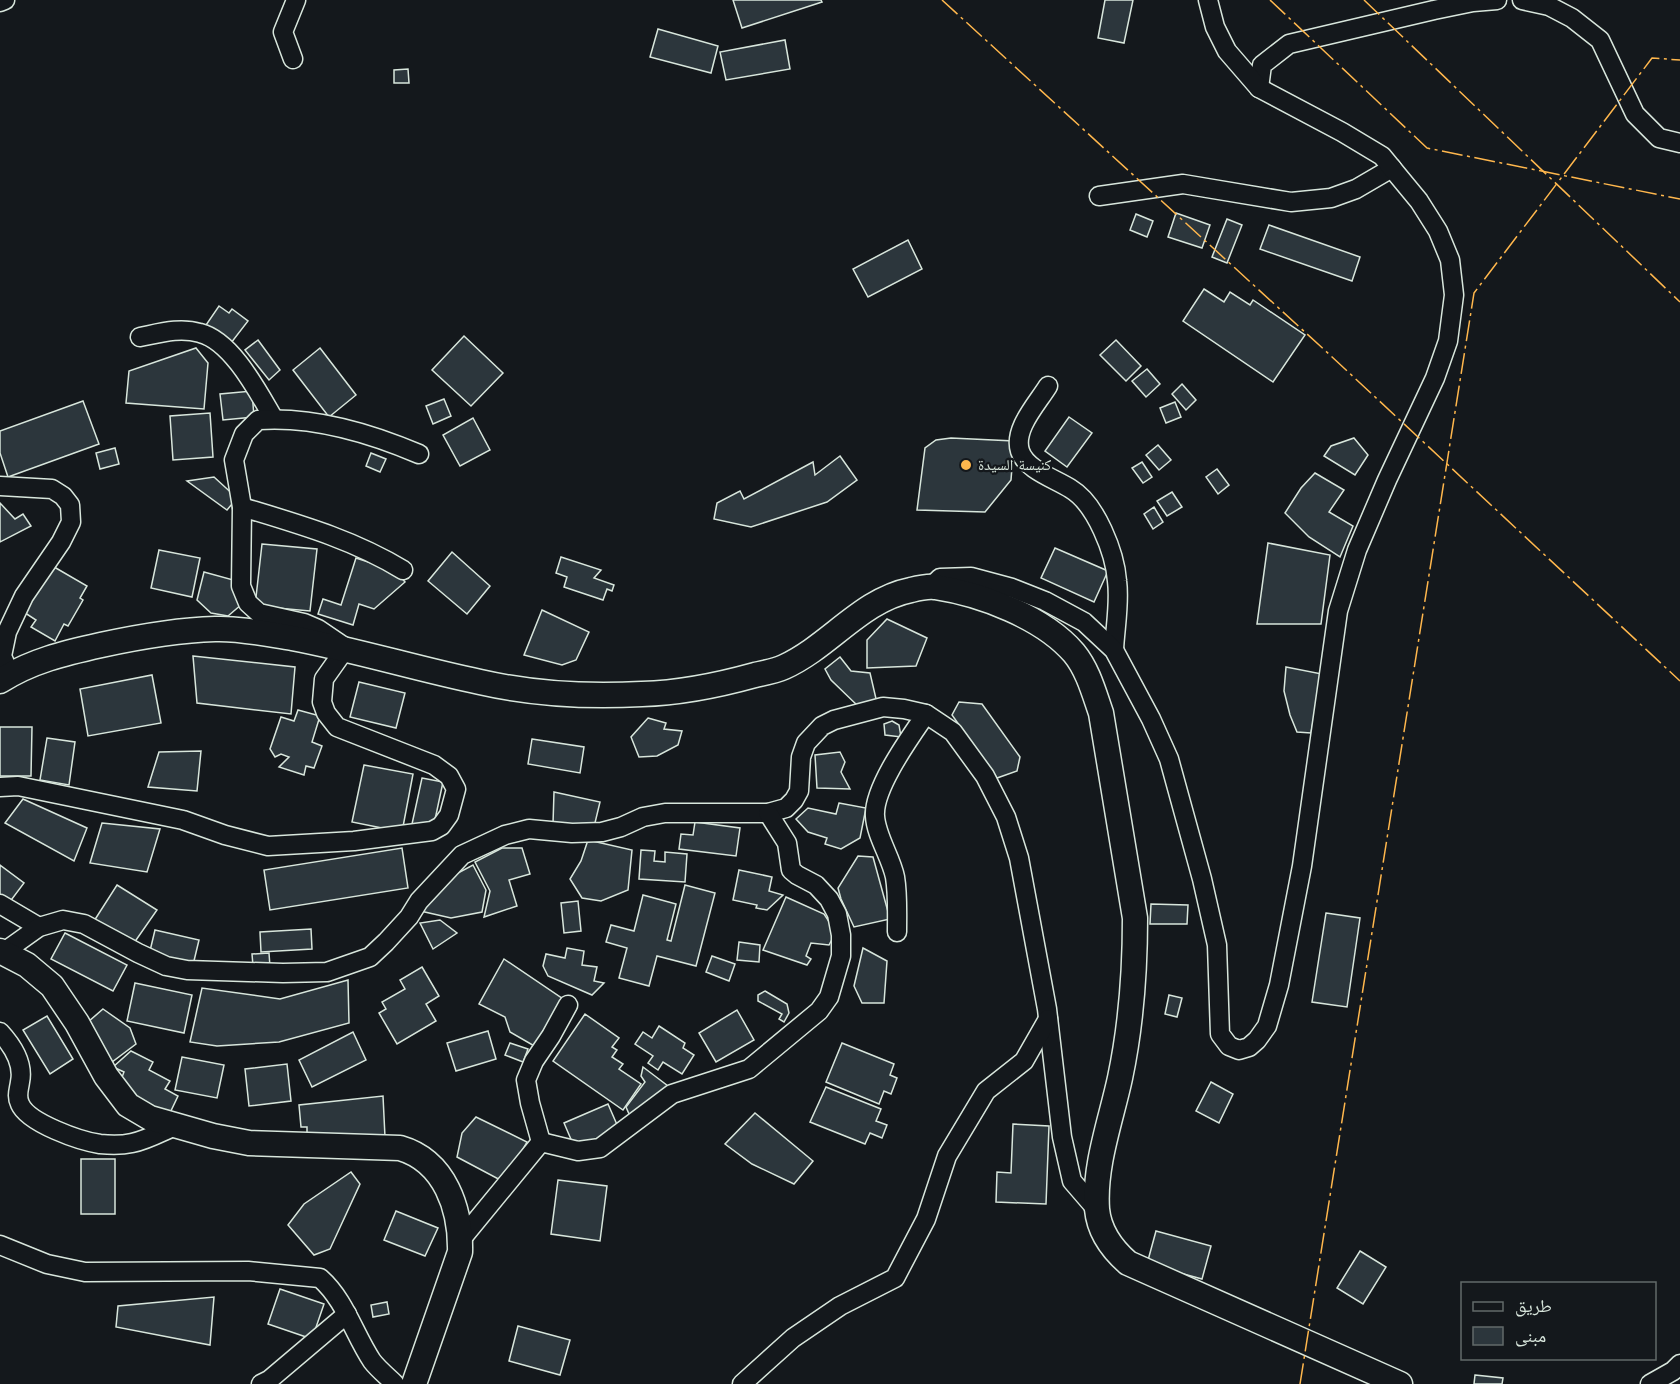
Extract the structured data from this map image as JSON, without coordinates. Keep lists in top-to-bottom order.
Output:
{
  "places": ["كنيسة السيدة"],
  "legend": ["طريق", "مبنى"]
}
